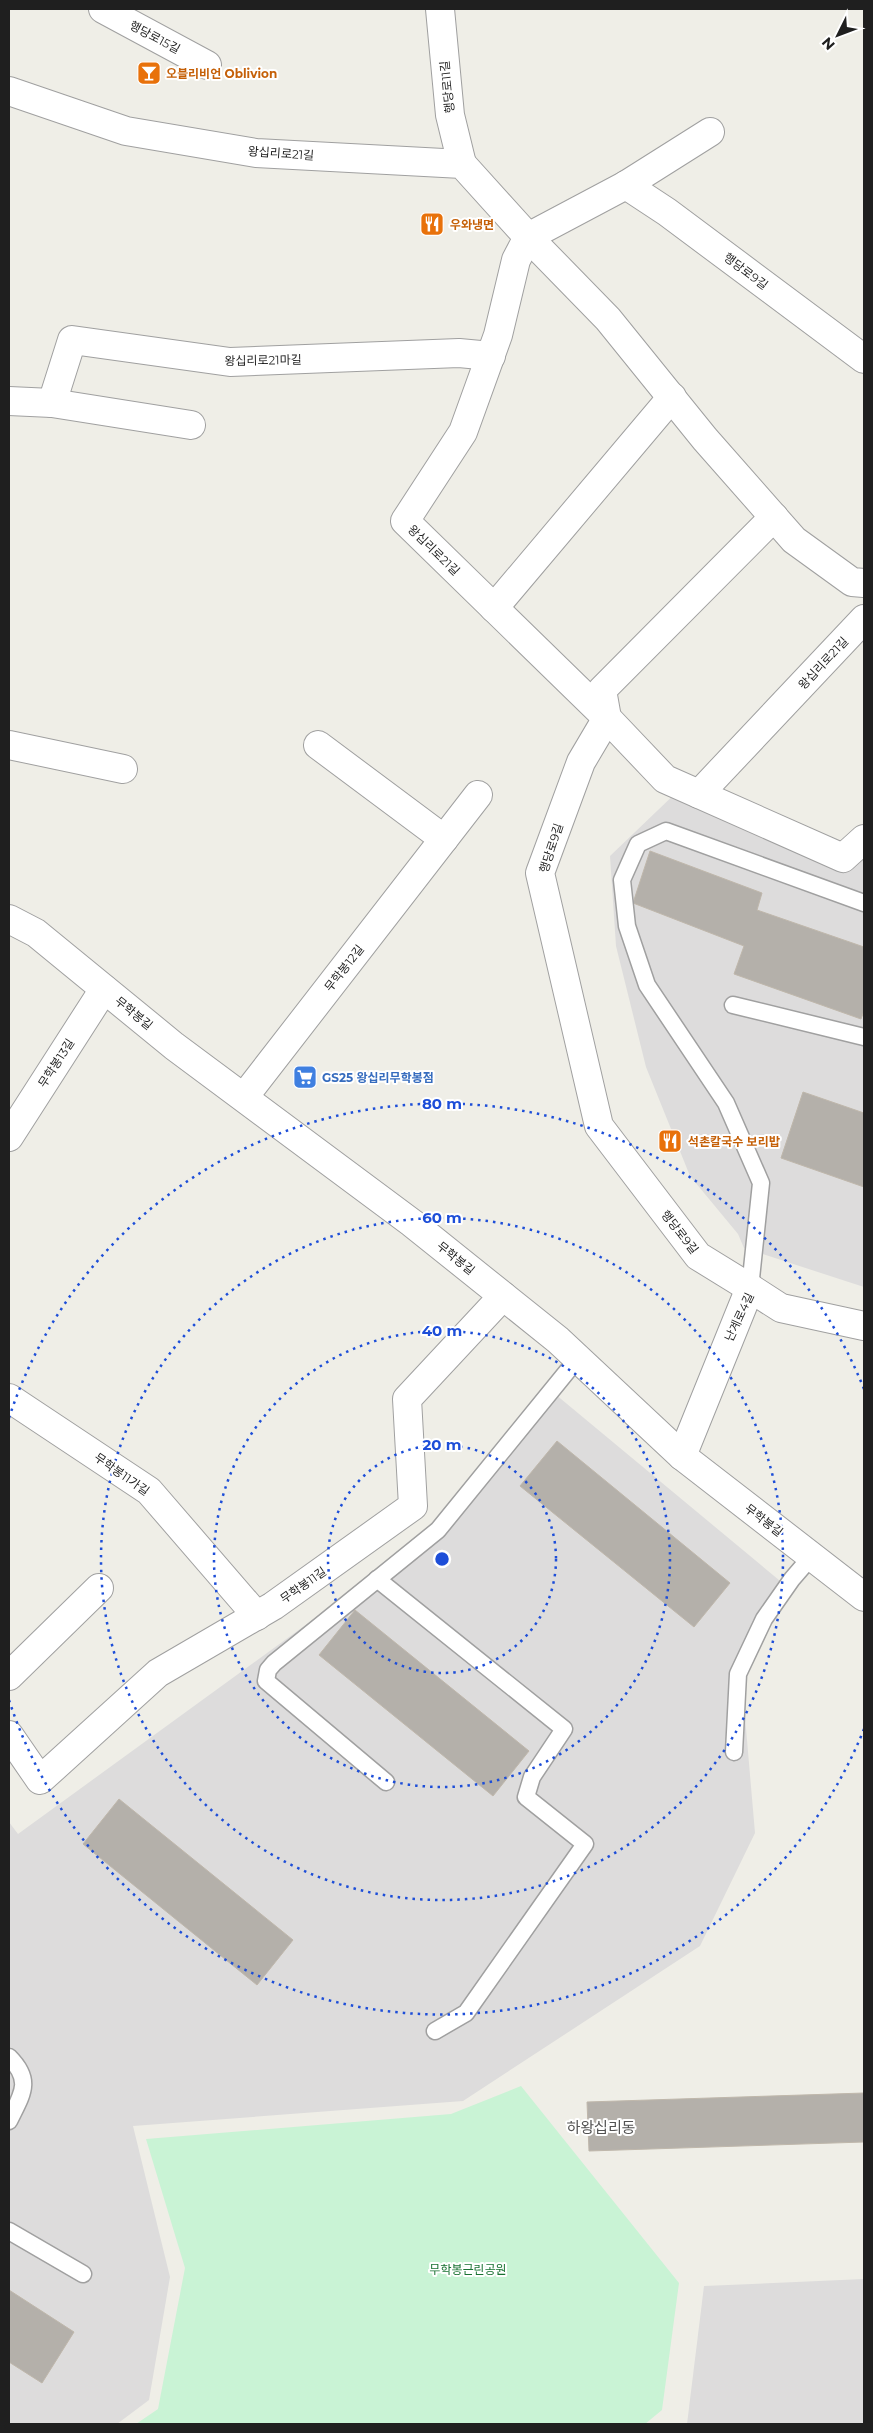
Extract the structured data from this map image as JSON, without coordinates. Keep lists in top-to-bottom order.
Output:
{
  "streets": {
    "street": [
      "행당로15길",
      "행당로11길",
      "왕십리로21길",
      "행당로9길",
      "왕십리로21마길",
      "무학봉12길",
      "무학봉길",
      "무학봉13길",
      "난계로4길",
      "무학봉11가길",
      "무학봉11길"
    ]
  },
  "crossings": [
    ["행당로11길", "왕십리로21길"],
    ["왕십리로21길", "행당로9길"],
    ["왕십리로21길", "왕십리로21마길"],
    ["행당로9길", "난계로4길"],
    ["무학봉12길", "무학봉길"],
    ["무학봉길", "무학봉13길"],
    ["무학봉길", "난계로4길"],
    ["무학봉길", "무학봉11길"],
    ["무학봉11가길", "무학봉11길"]
  ],
  "districts": ["하왕십리동"],
  "parks": ["무학봉근린공원"],
  "places": {
    "bar": ["오블리비언 Oblivion"],
    "restaurant": ["우와냉면", "석촌칼국수 보리밥"],
    "supermarket": ["GS25 왕십리무학봉점"]
  },
  "north": "bottom left",
  "rings": [
    "80 m",
    "60 m",
    "40 m",
    "20 m"
  ]
}
